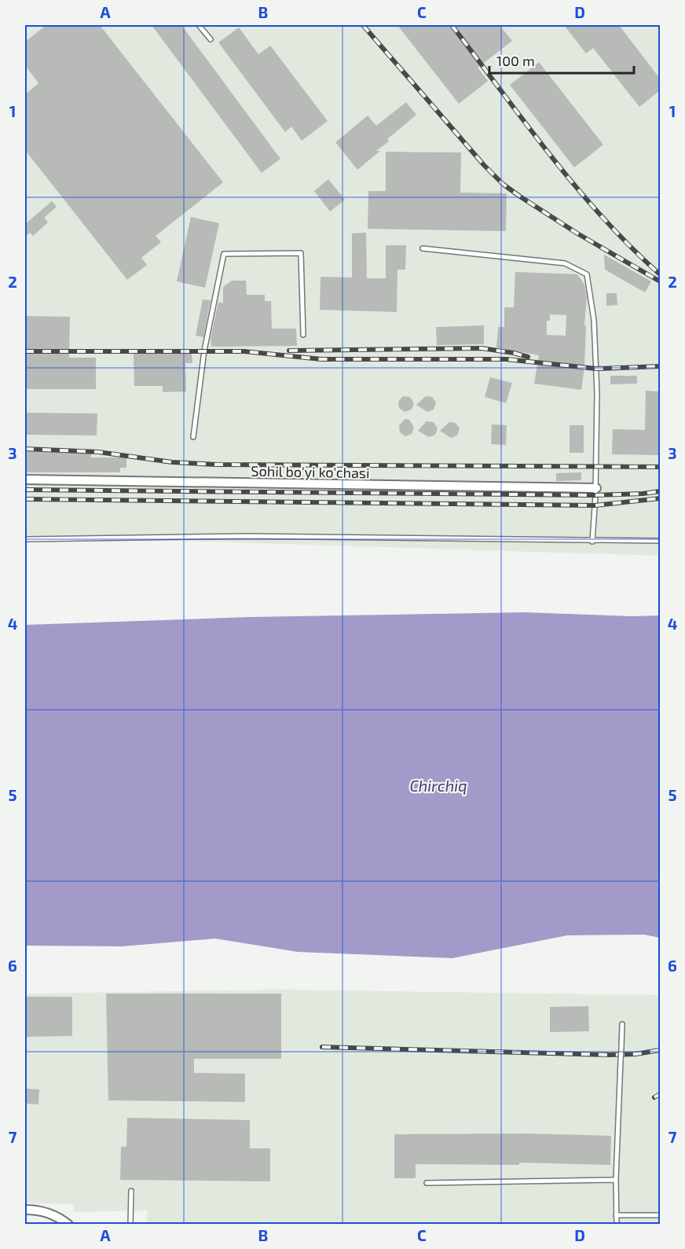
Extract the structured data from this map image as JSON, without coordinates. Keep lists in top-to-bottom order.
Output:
{
  "streets": {
    "street": ["Sohil bo'yi ko'chasi"]
  },
  "water": ["Chirchiq"],
  "scale_bar": "100 m",
  "grid": {
    "columns": [
      "A",
      "B",
      "C",
      "D"
    ],
    "rows": [
      "1",
      "2",
      "3",
      "4",
      "5",
      "6",
      "7"
    ]
  }
}
